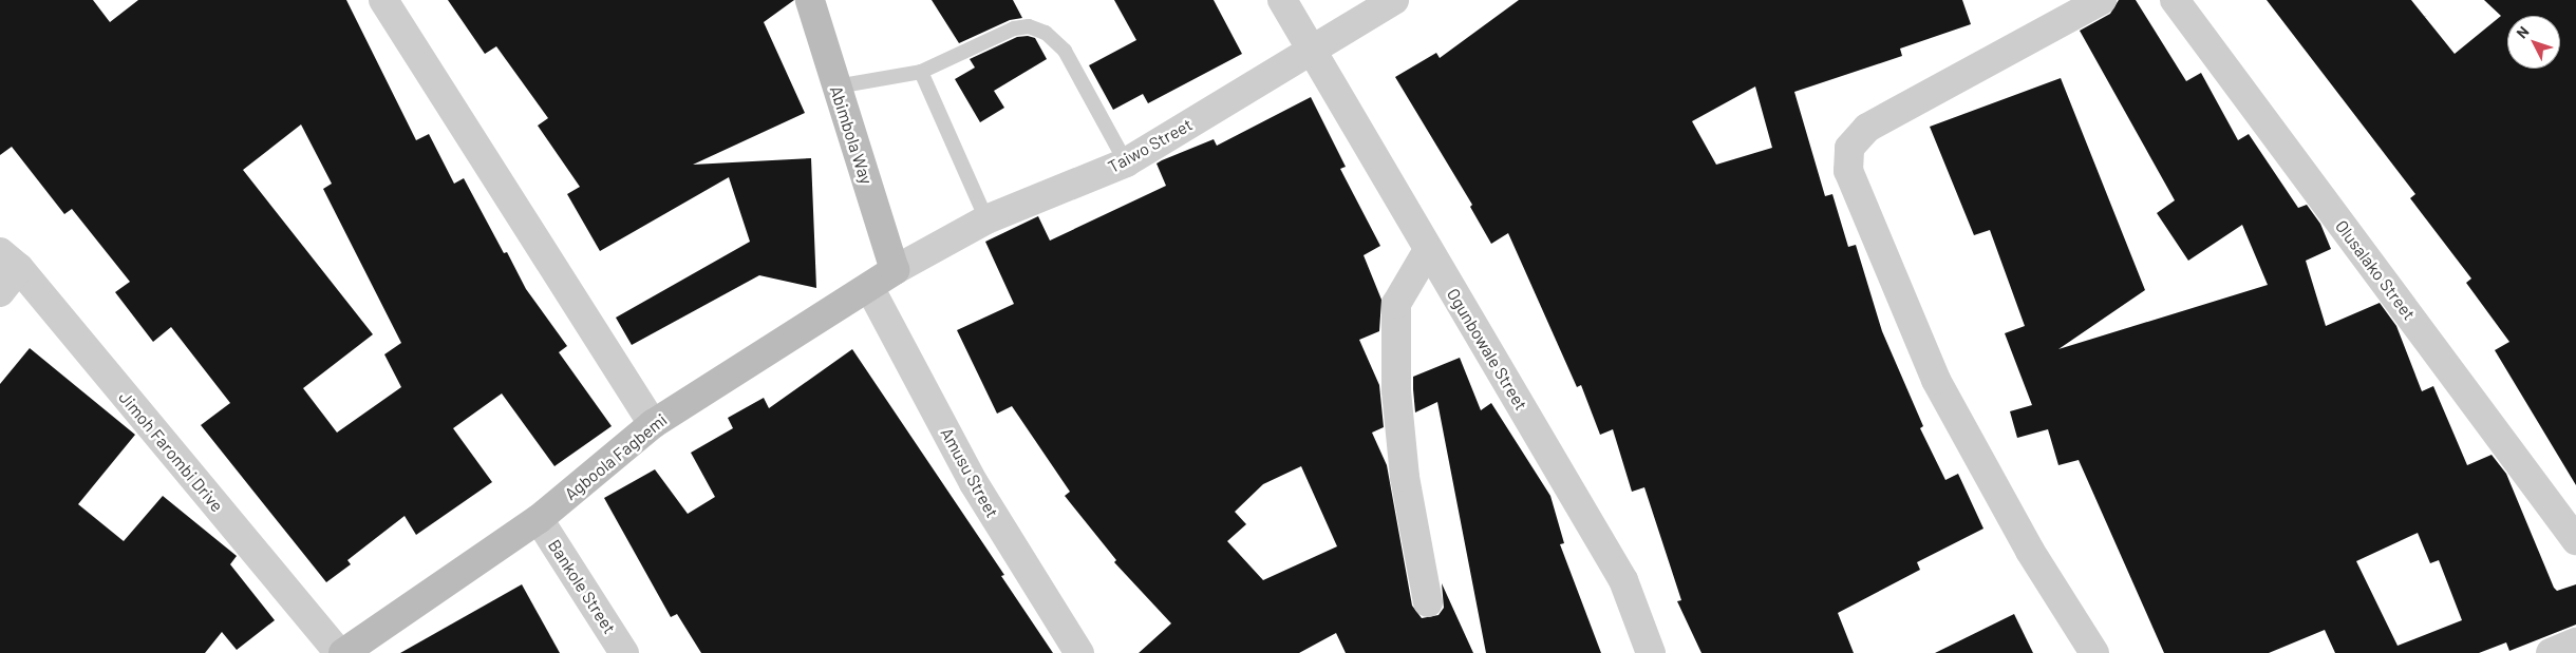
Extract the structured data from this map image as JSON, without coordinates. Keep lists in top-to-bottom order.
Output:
{
  "streets": {
    "street": [
      "Abimbola Way",
      "Taiwo Street",
      "Olusalako Street",
      "Ogunbowale Street",
      "Jimoh Farombi Drive",
      "Agboola Fagbemi",
      "Amusu Street",
      "Bankole Street"
    ]
  },
  "crossings": [
    ["Abimbola Way", "Taiwo Street"],
    ["Abimbola Way", "Agboola Fagbemi"],
    ["Taiwo Street", "Ogunbowale Street"],
    ["Taiwo Street", "Agboola Fagbemi"],
    ["Agboola Fagbemi", "Amusu Street"],
    ["Agboola Fagbemi", "Bankole Street"]
  ],
  "north": "top left"
}
